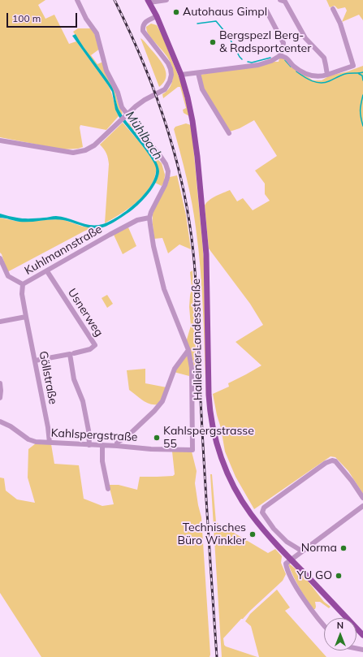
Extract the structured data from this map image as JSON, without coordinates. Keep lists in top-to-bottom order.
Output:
{
  "streets": {
    "main road": ["Halleiner Landesstraße"],
    "street": [
      "Kuhlmannstraße",
      "Usnerweg",
      "Göllstraße",
      "Kahlspergstraße"
    ]
  },
  "crossings": [
    ["Kuhlmannstraße", "Usnerweg"],
    ["Kuhlmannstraße", "Göllstraße"],
    ["Göllstraße", "Kahlspergstraße"]
  ],
  "water": ["Mühlbach"],
  "places": [
    "Autohaus Gimpl",
    "Bergspezl Berg- & Radsportcenter",
    "Kahlspergstrasse 55",
    "Technisches Büro Winkler",
    "Norma",
    "YU GO"
  ],
  "scale_bar": "100 m",
  "north": "top"
}
